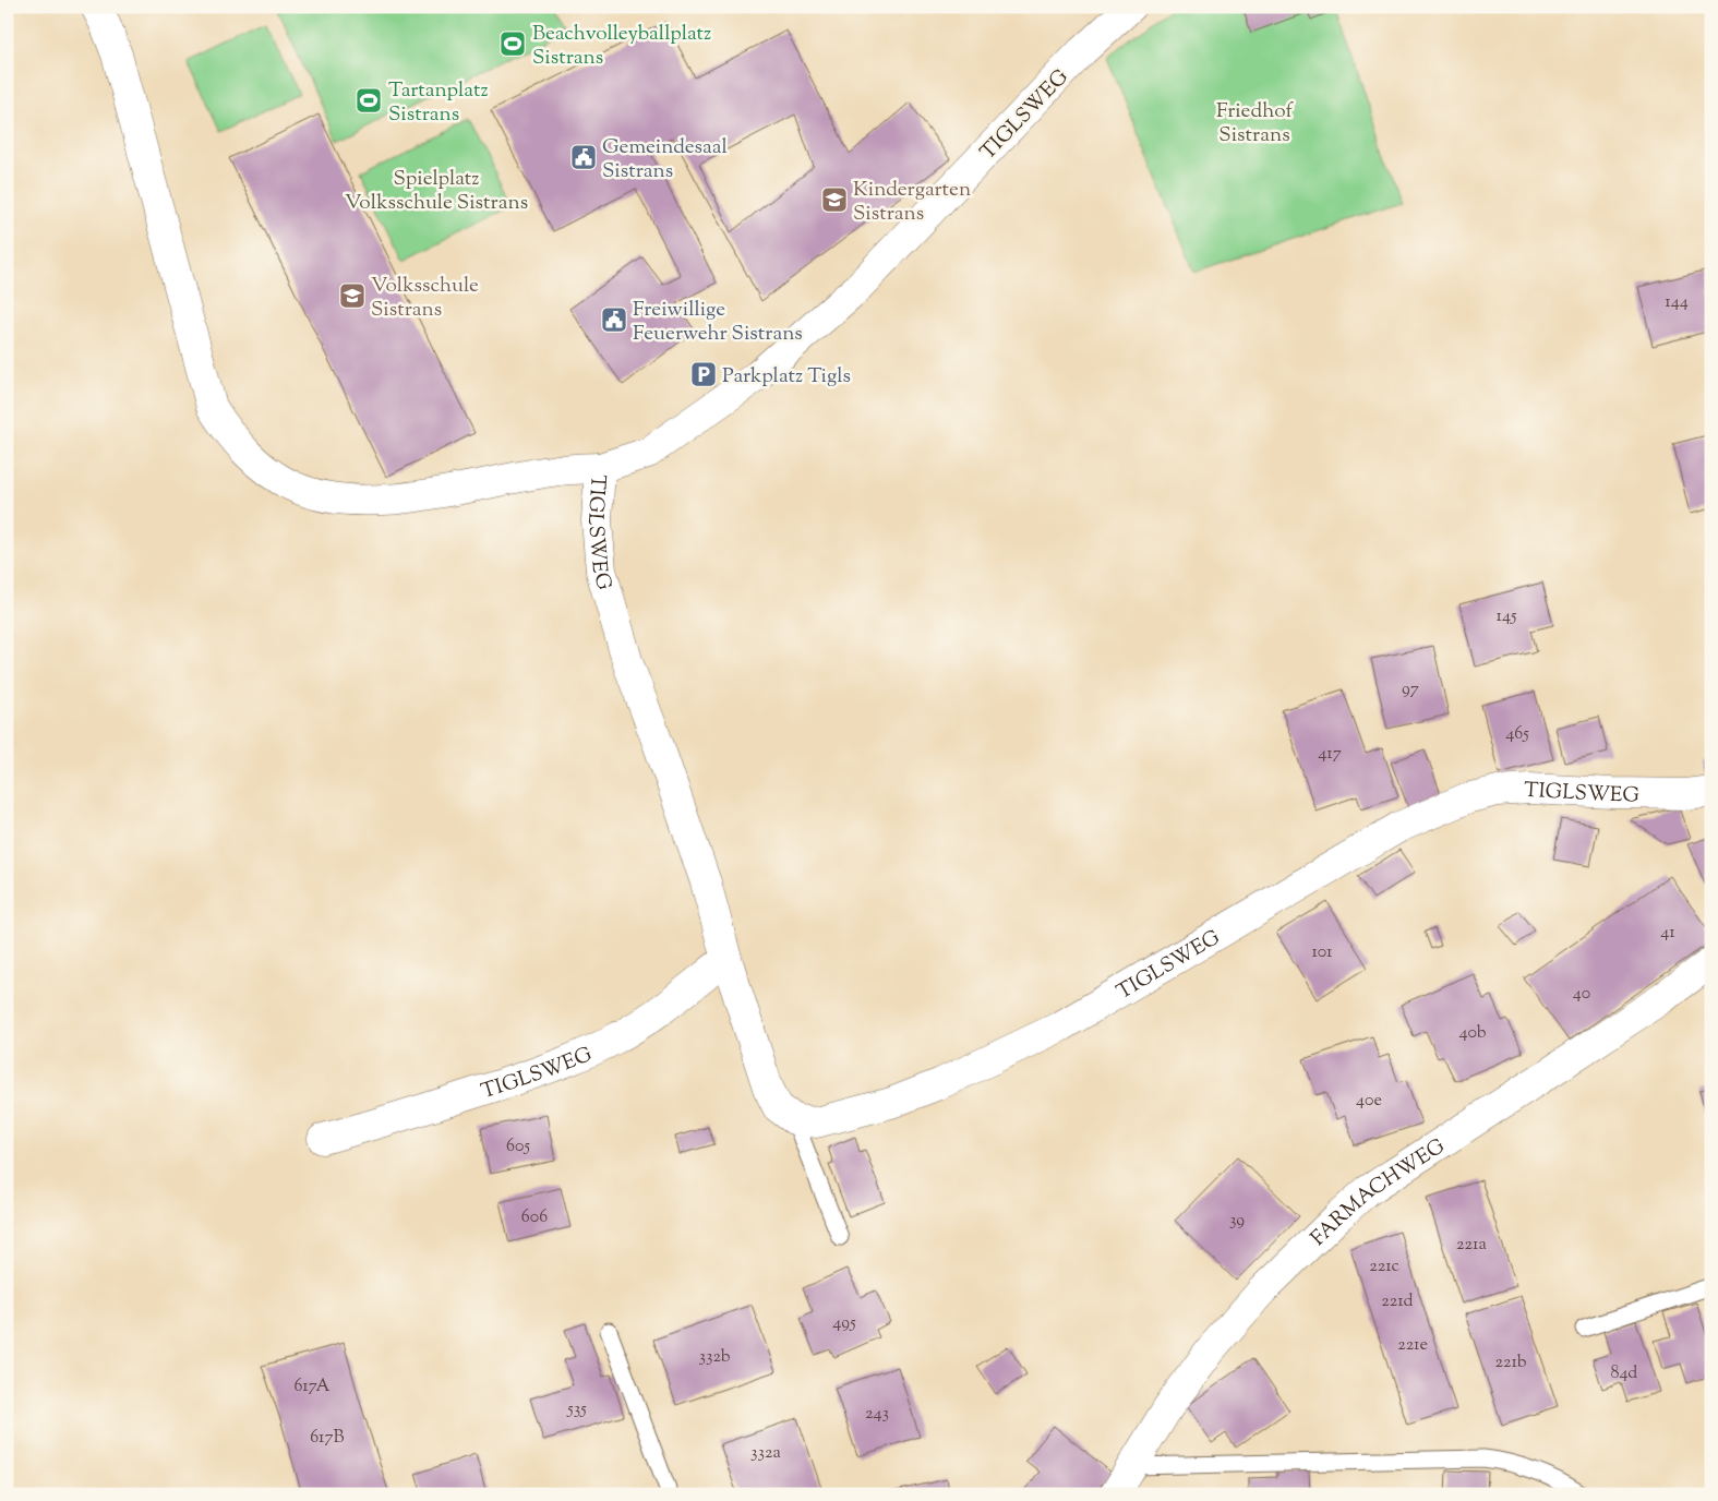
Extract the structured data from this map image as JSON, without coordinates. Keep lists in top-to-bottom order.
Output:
{
  "streets": {
    "street": ["TIGLSWEG", "FARMACHWEG"]
  },
  "parks": ["Friedhof Sistrans", "Spielplatz Volksschule Sistrans"],
  "places": {
    "sports": ["Beachvolleyballplatz Sistrans", "Tartanplatz Sistrans"],
    "public building": ["Gemeindesaal Sistrans", "Freiwillige Feuerwehr Sistrans"],
    "school or university": ["Kindergarten Sistrans", "Volksschule Sistrans"],
    "parking": ["Parkplatz Tigls"]
  },
  "house_numbers": [
    "144",
    "145",
    "97",
    "465",
    "417",
    "41",
    "101",
    "40",
    "40b",
    "40e",
    "605",
    "606",
    "39",
    "221a",
    "221c",
    "221d",
    "495",
    "221e",
    "332b",
    "221b",
    "84d",
    "617A",
    "535",
    "243",
    "617B",
    "332a"
  ]
}
